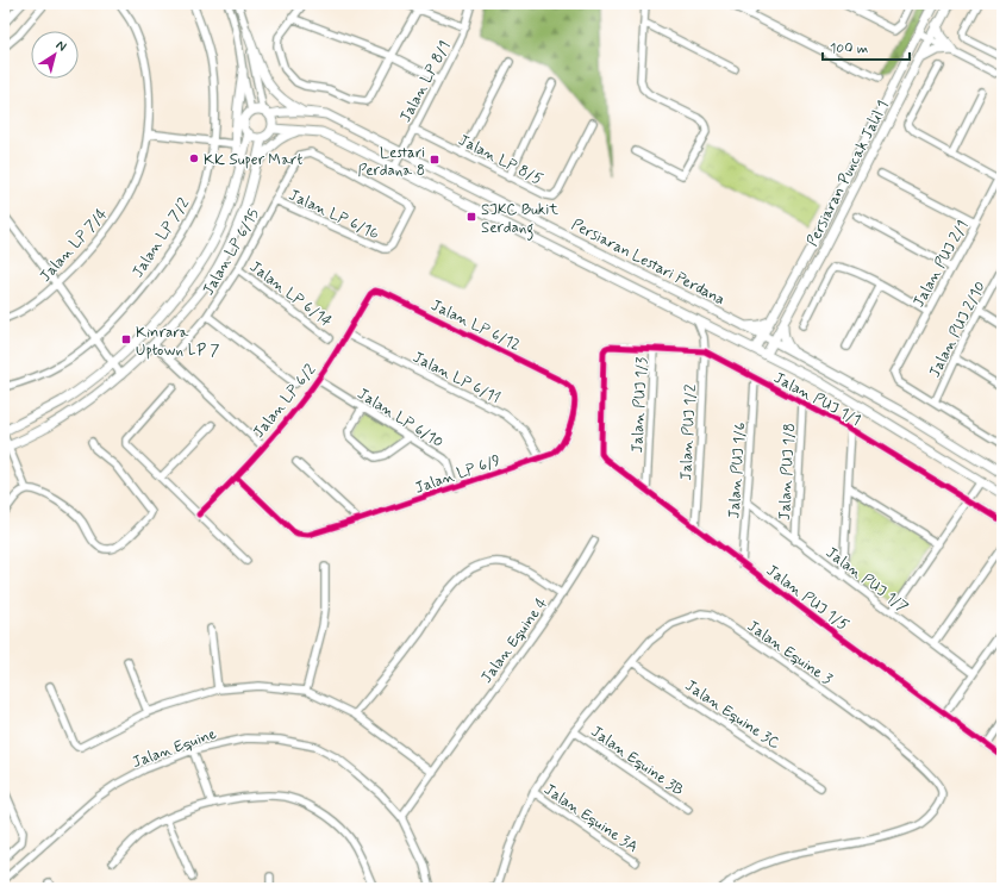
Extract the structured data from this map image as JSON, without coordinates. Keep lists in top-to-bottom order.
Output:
{
  "streets": {
    "main road": ["Persiaran Puncak Jalil 1", "Persiaran Lestari Perdana"],
    "street": [
      "Jalan LP 8/1",
      "Jalan LP 8/5",
      "Jalan LP 6/16",
      "Jalan LP 7/2",
      "Jalan LP 7/4",
      "Jalan LP 6/15",
      "Jalan PUJ 2/1",
      "Jalan LP 6/14",
      "Jalan LP 6/12",
      "Jalan PUJ 2/10",
      "Jalan LP 6/11",
      "Jalan PUJ 1/1",
      "Jalan LP 6/2",
      "Jalan PUJ 1/3",
      "Jalan LP 6/10",
      "Jalan PUJ 1/2",
      "Jalan PUJ 1/6",
      "Jalan PUJ 1/8",
      "Jalan LP 6/9",
      "Jalan PUJ 1/7",
      "Jalan PUJ 1/5",
      "Jalan Equine 4",
      "Jalan Equine 3",
      "Jalan Equine 3C",
      "Jalan Equine",
      "Jalan Equine 3B",
      "Jalan Equine 3A"
    ]
  },
  "crossings": [
    ["Jalan LP 8/1", "Jalan LP 8/5"],
    ["Jalan LP 8/1", "Persiaran Lestari Perdana"],
    ["Persiaran Puncak Jalil 1", "Persiaran Lestari Perdana"],
    ["Jalan LP 6/16", "Jalan LP 6/15"],
    ["Jalan LP 6/15", "Jalan LP 6/14"],
    ["Persiaran Lestari Perdana", "Jalan PUJ 1/2"],
    ["Jalan PUJ 2/1", "Jalan PUJ 2/10"],
    ["Jalan LP 6/12", "Jalan LP 6/2"],
    ["Jalan LP 6/12", "Jalan LP 6/9"],
    ["Jalan LP 6/11", "Jalan LP 6/2"],
    ["Jalan LP 6/11", "Jalan LP 6/9"],
    ["Jalan PUJ 1/1", "Jalan PUJ 1/3"],
    ["Jalan PUJ 1/1", "Jalan PUJ 1/2"],
    ["Jalan PUJ 1/1", "Jalan PUJ 1/6"],
    ["Jalan PUJ 1/1", "Jalan PUJ 1/8"],
    ["Jalan PUJ 1/1", "Jalan PUJ 1/5"],
    ["Jalan LP 6/2", "Jalan LP 6/10"],
    ["Jalan LP 6/2", "Jalan LP 6/9"],
    ["Jalan PUJ 1/3", "Jalan PUJ 1/5"],
    ["Jalan LP 6/10", "Jalan LP 6/9"],
    ["Jalan PUJ 1/2", "Jalan PUJ 1/5"],
    ["Jalan PUJ 1/6", "Jalan PUJ 1/7"],
    ["Jalan PUJ 1/6", "Jalan PUJ 1/5"],
    ["Jalan PUJ 1/8", "Jalan PUJ 1/7"],
    ["Jalan Equine 4", "Jalan Equine"],
    ["Jalan Equine 3", "Jalan Equine 3C"],
    ["Jalan Equine 3", "Jalan Equine 3B"],
    ["Jalan Equine 3", "Jalan Equine 3A"]
  ],
  "places": {
    "other": ["KK Super Mart"],
    "transit": ["Lestari Perdana 8", "SJKC Bukit Serdang", "Kinrara Uptown LP 7"]
  },
  "scale_bar": "100 m",
  "north": "top right"
}
